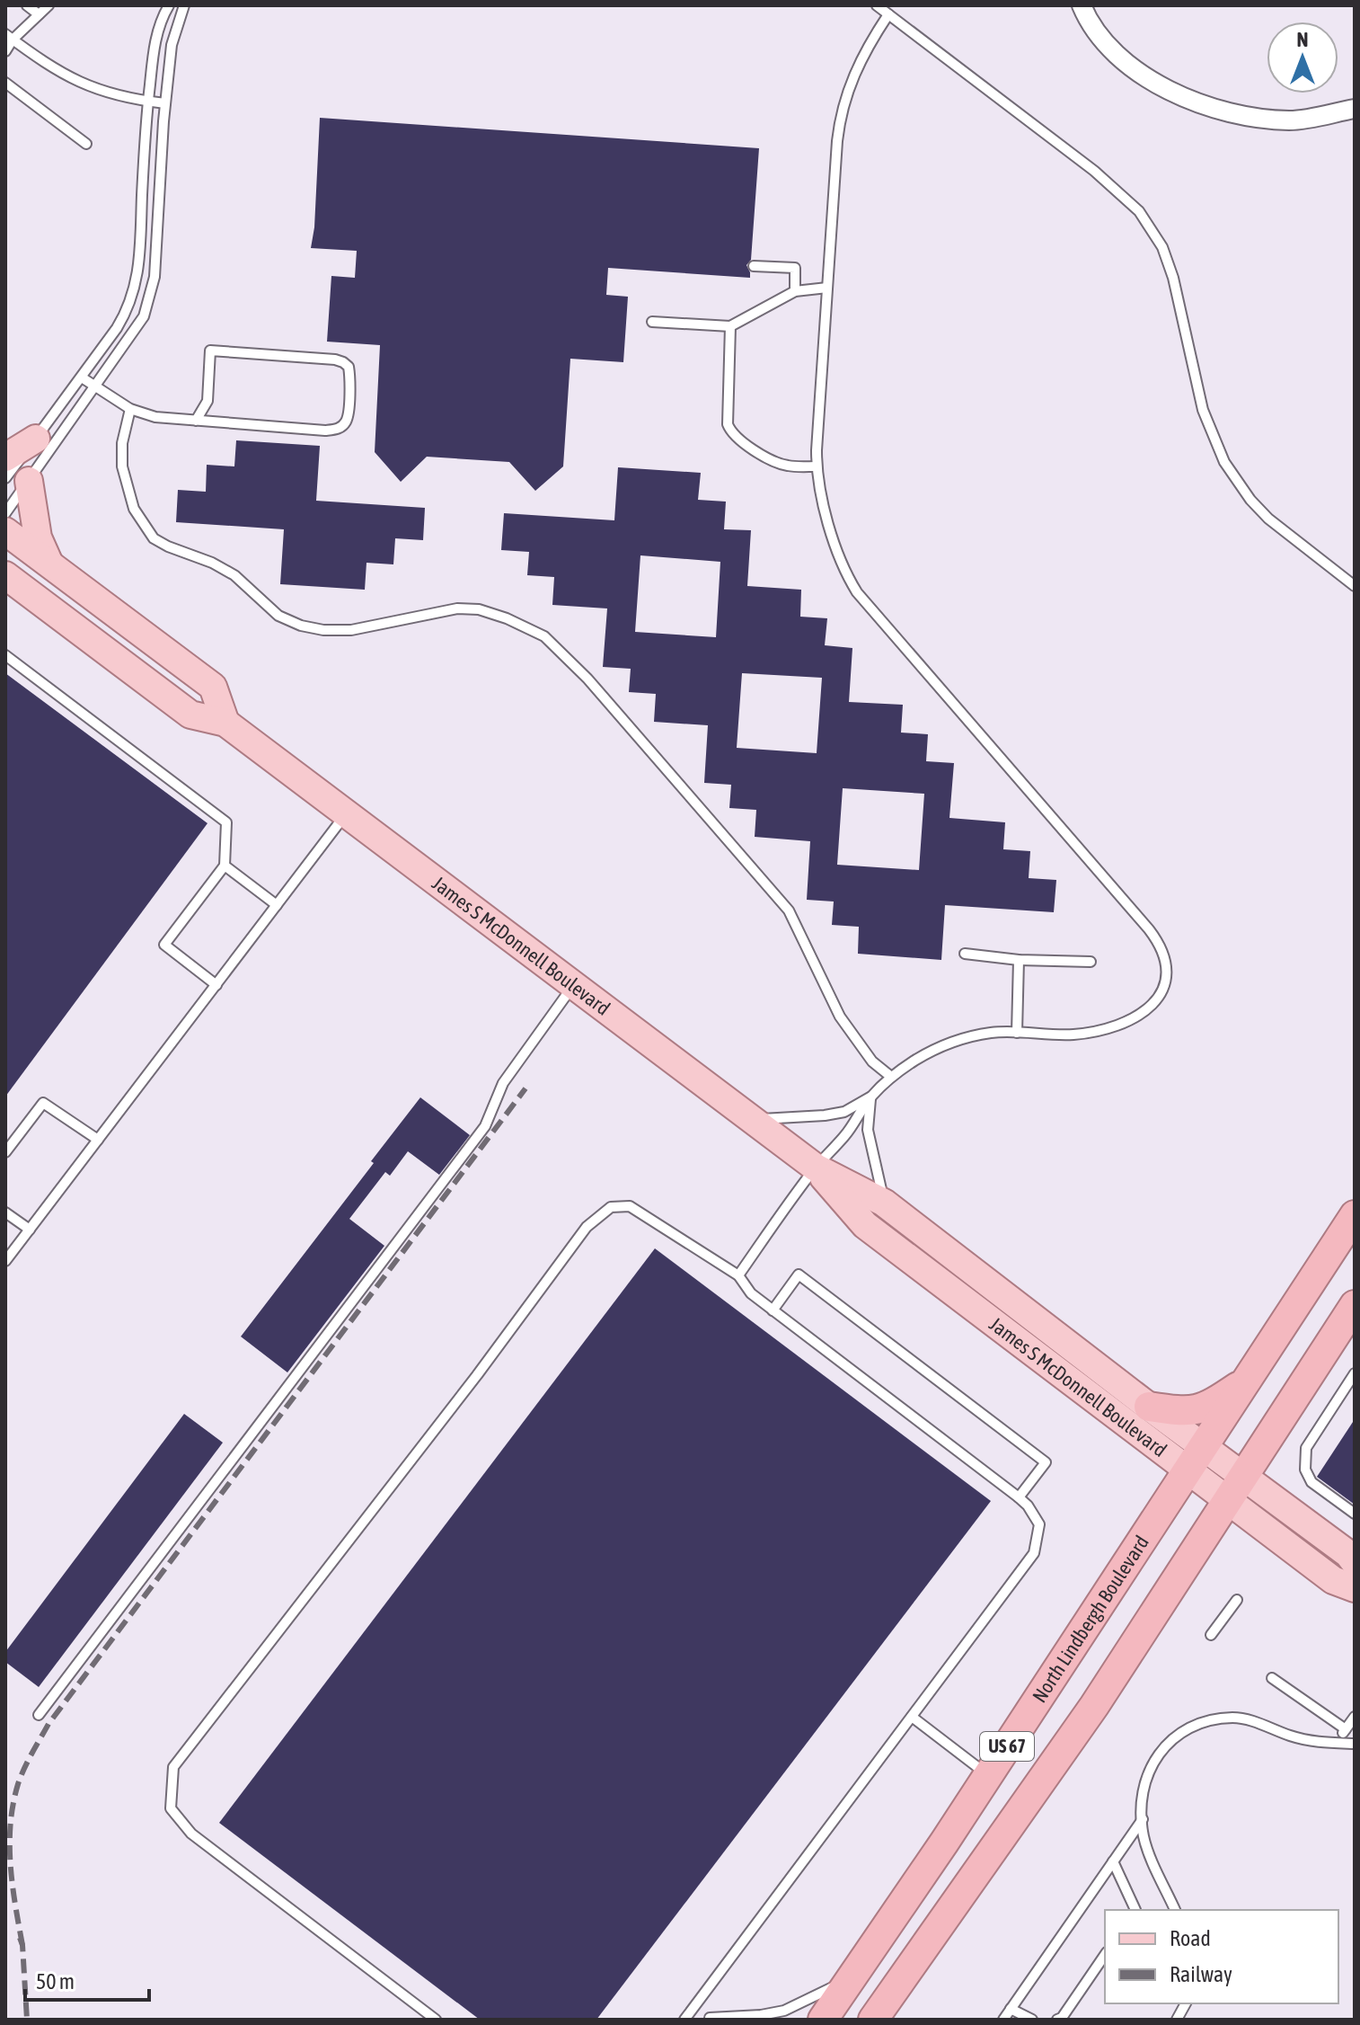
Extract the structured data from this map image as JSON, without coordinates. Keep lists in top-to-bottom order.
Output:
{
  "streets": {
    "highway": ["North Lindbergh Boulevard", "US 67"],
    "main road": ["James S McDonnell Boulevard"]
  },
  "crossings": [
    ["James S McDonnell Boulevard", "North Lindbergh Boulevard"],
    ["James S McDonnell Boulevard", "US 67"]
  ],
  "legend": ["Road", "Railway"],
  "scale_bar": "50 m",
  "north": "top"
}
